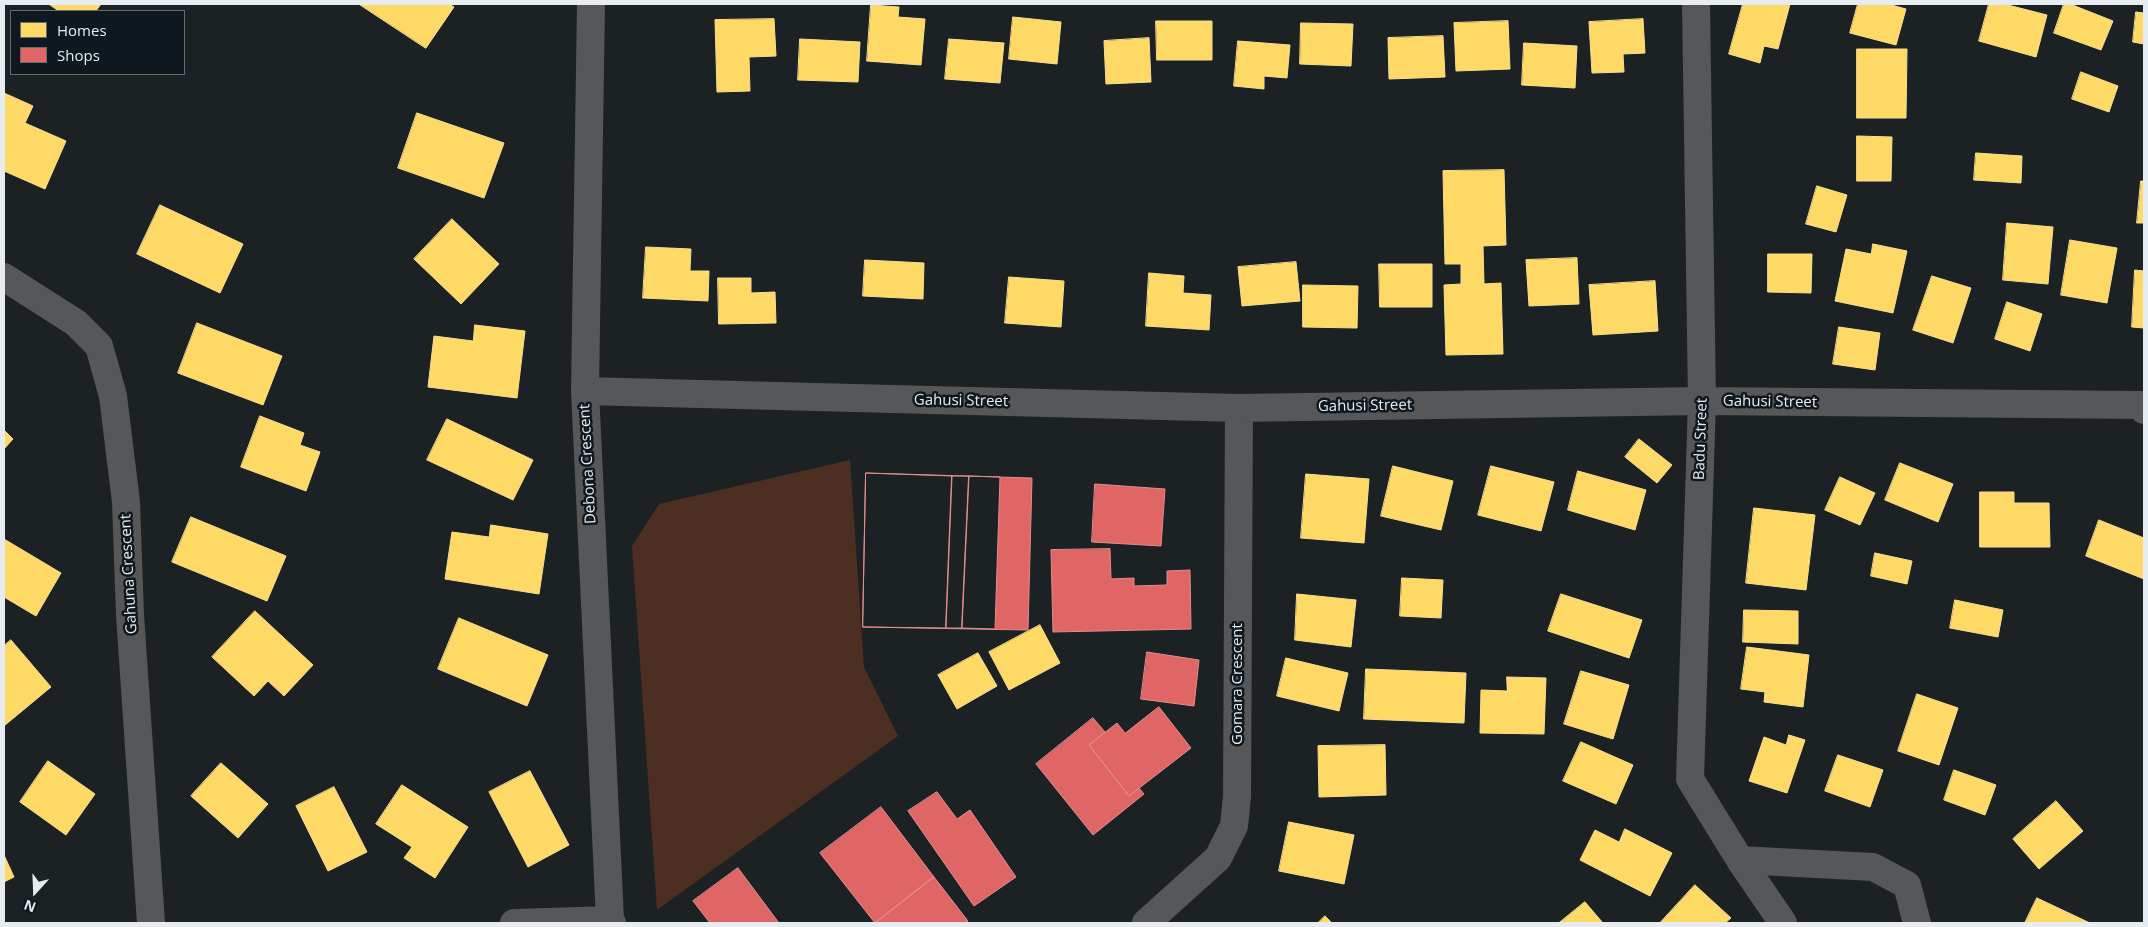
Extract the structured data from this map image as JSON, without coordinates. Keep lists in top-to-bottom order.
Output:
{
  "streets": {
    "street": [
      "Gahusi Street",
      "Badu Street",
      "Debona Crescent",
      "Gahuna Crescent",
      "Gomara Crescent"
    ]
  },
  "crossings": [
    ["Gahusi Street", "Badu Street"],
    ["Gahusi Street", "Debona Crescent"],
    ["Gahusi Street", "Gomara Crescent"]
  ],
  "legend": ["Homes", "Shops"],
  "north": "bottom"
}
